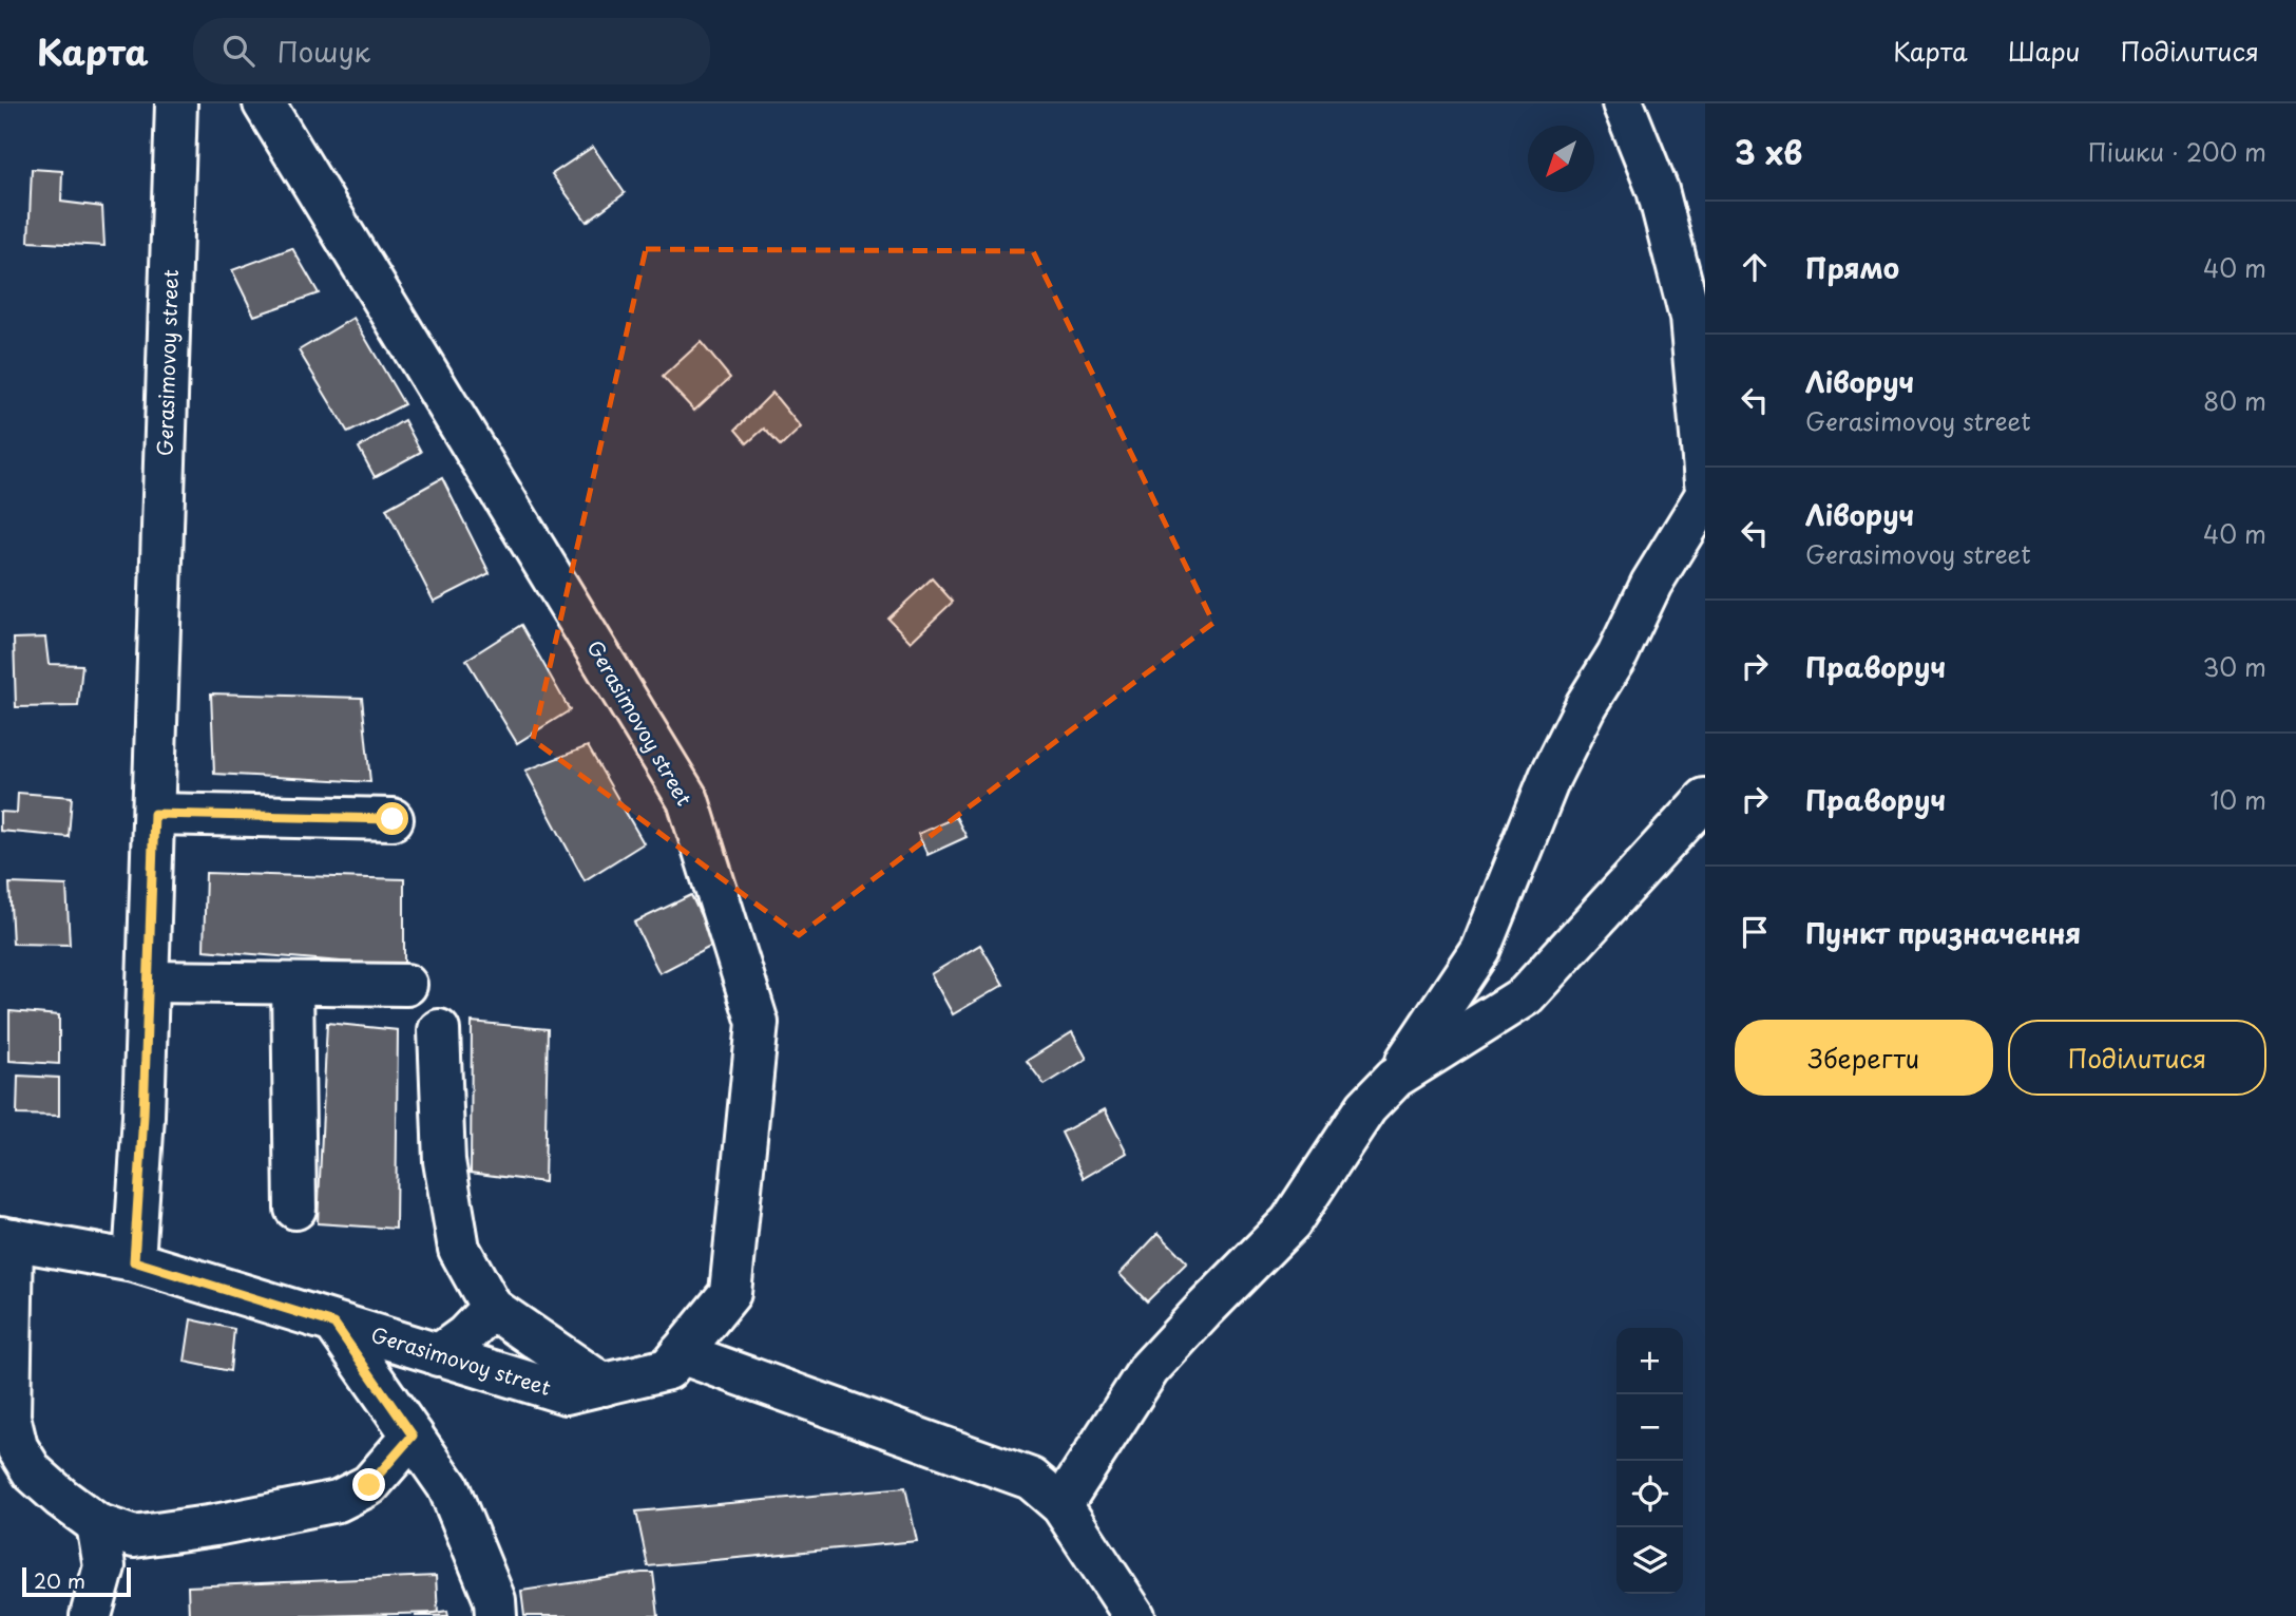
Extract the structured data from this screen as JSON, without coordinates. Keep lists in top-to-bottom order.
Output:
{
  "streets": {
    "street": ["Gerasimovoy street"]
  },
  "scale_bar": "20 m",
  "north": "bottom left",
  "page": {
    "header": "Карта",
    "search": "Пошук",
    "nav": ["Карта", "Шари", "Поділитися"],
    "heading": ["3 хв", "Пішки · 200 m"],
    "list": [
      ["Прямо", "40 m"],
      ["Ліворуч", "Gerasimovoy street", "80 m"],
      ["Ліворуч", "Gerasimovoy street", "40 m"],
      ["Праворуч", "30 m"],
      ["Праворуч", "10 m"],
      "Пункт призначення"
    ],
    "buttons": ["Зберегти", "Поділитися"],
    "map_buttons": ["+", "−"],
    "scale": "20 m"
  }
}
